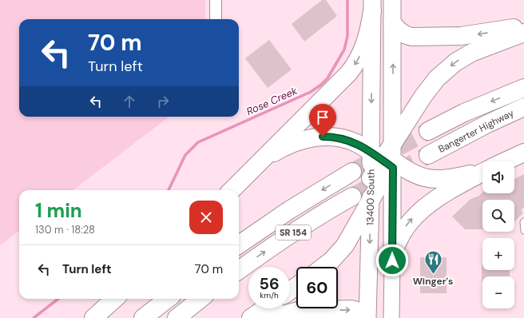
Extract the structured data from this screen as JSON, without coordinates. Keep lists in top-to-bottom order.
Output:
{
  "streets": {
    "highway": ["Bangerter Highway", "SR 154"],
    "main road": ["13400 South"]
  },
  "water": ["Rose Creek"],
  "places": {
    "restaurant": ["Winger's"]
  },
  "page": {
    "turn": ["70 m", "Turn left"],
    "map_buttons": ["+", "−"],
    "heading": ["1 min", "130 m · 18:28"],
    "list": [
      {
        "name": "Turn left",
        "value": "70 m"
      }
    ],
    "speed": "56 km/h",
    "limit": "60"
  }
}
